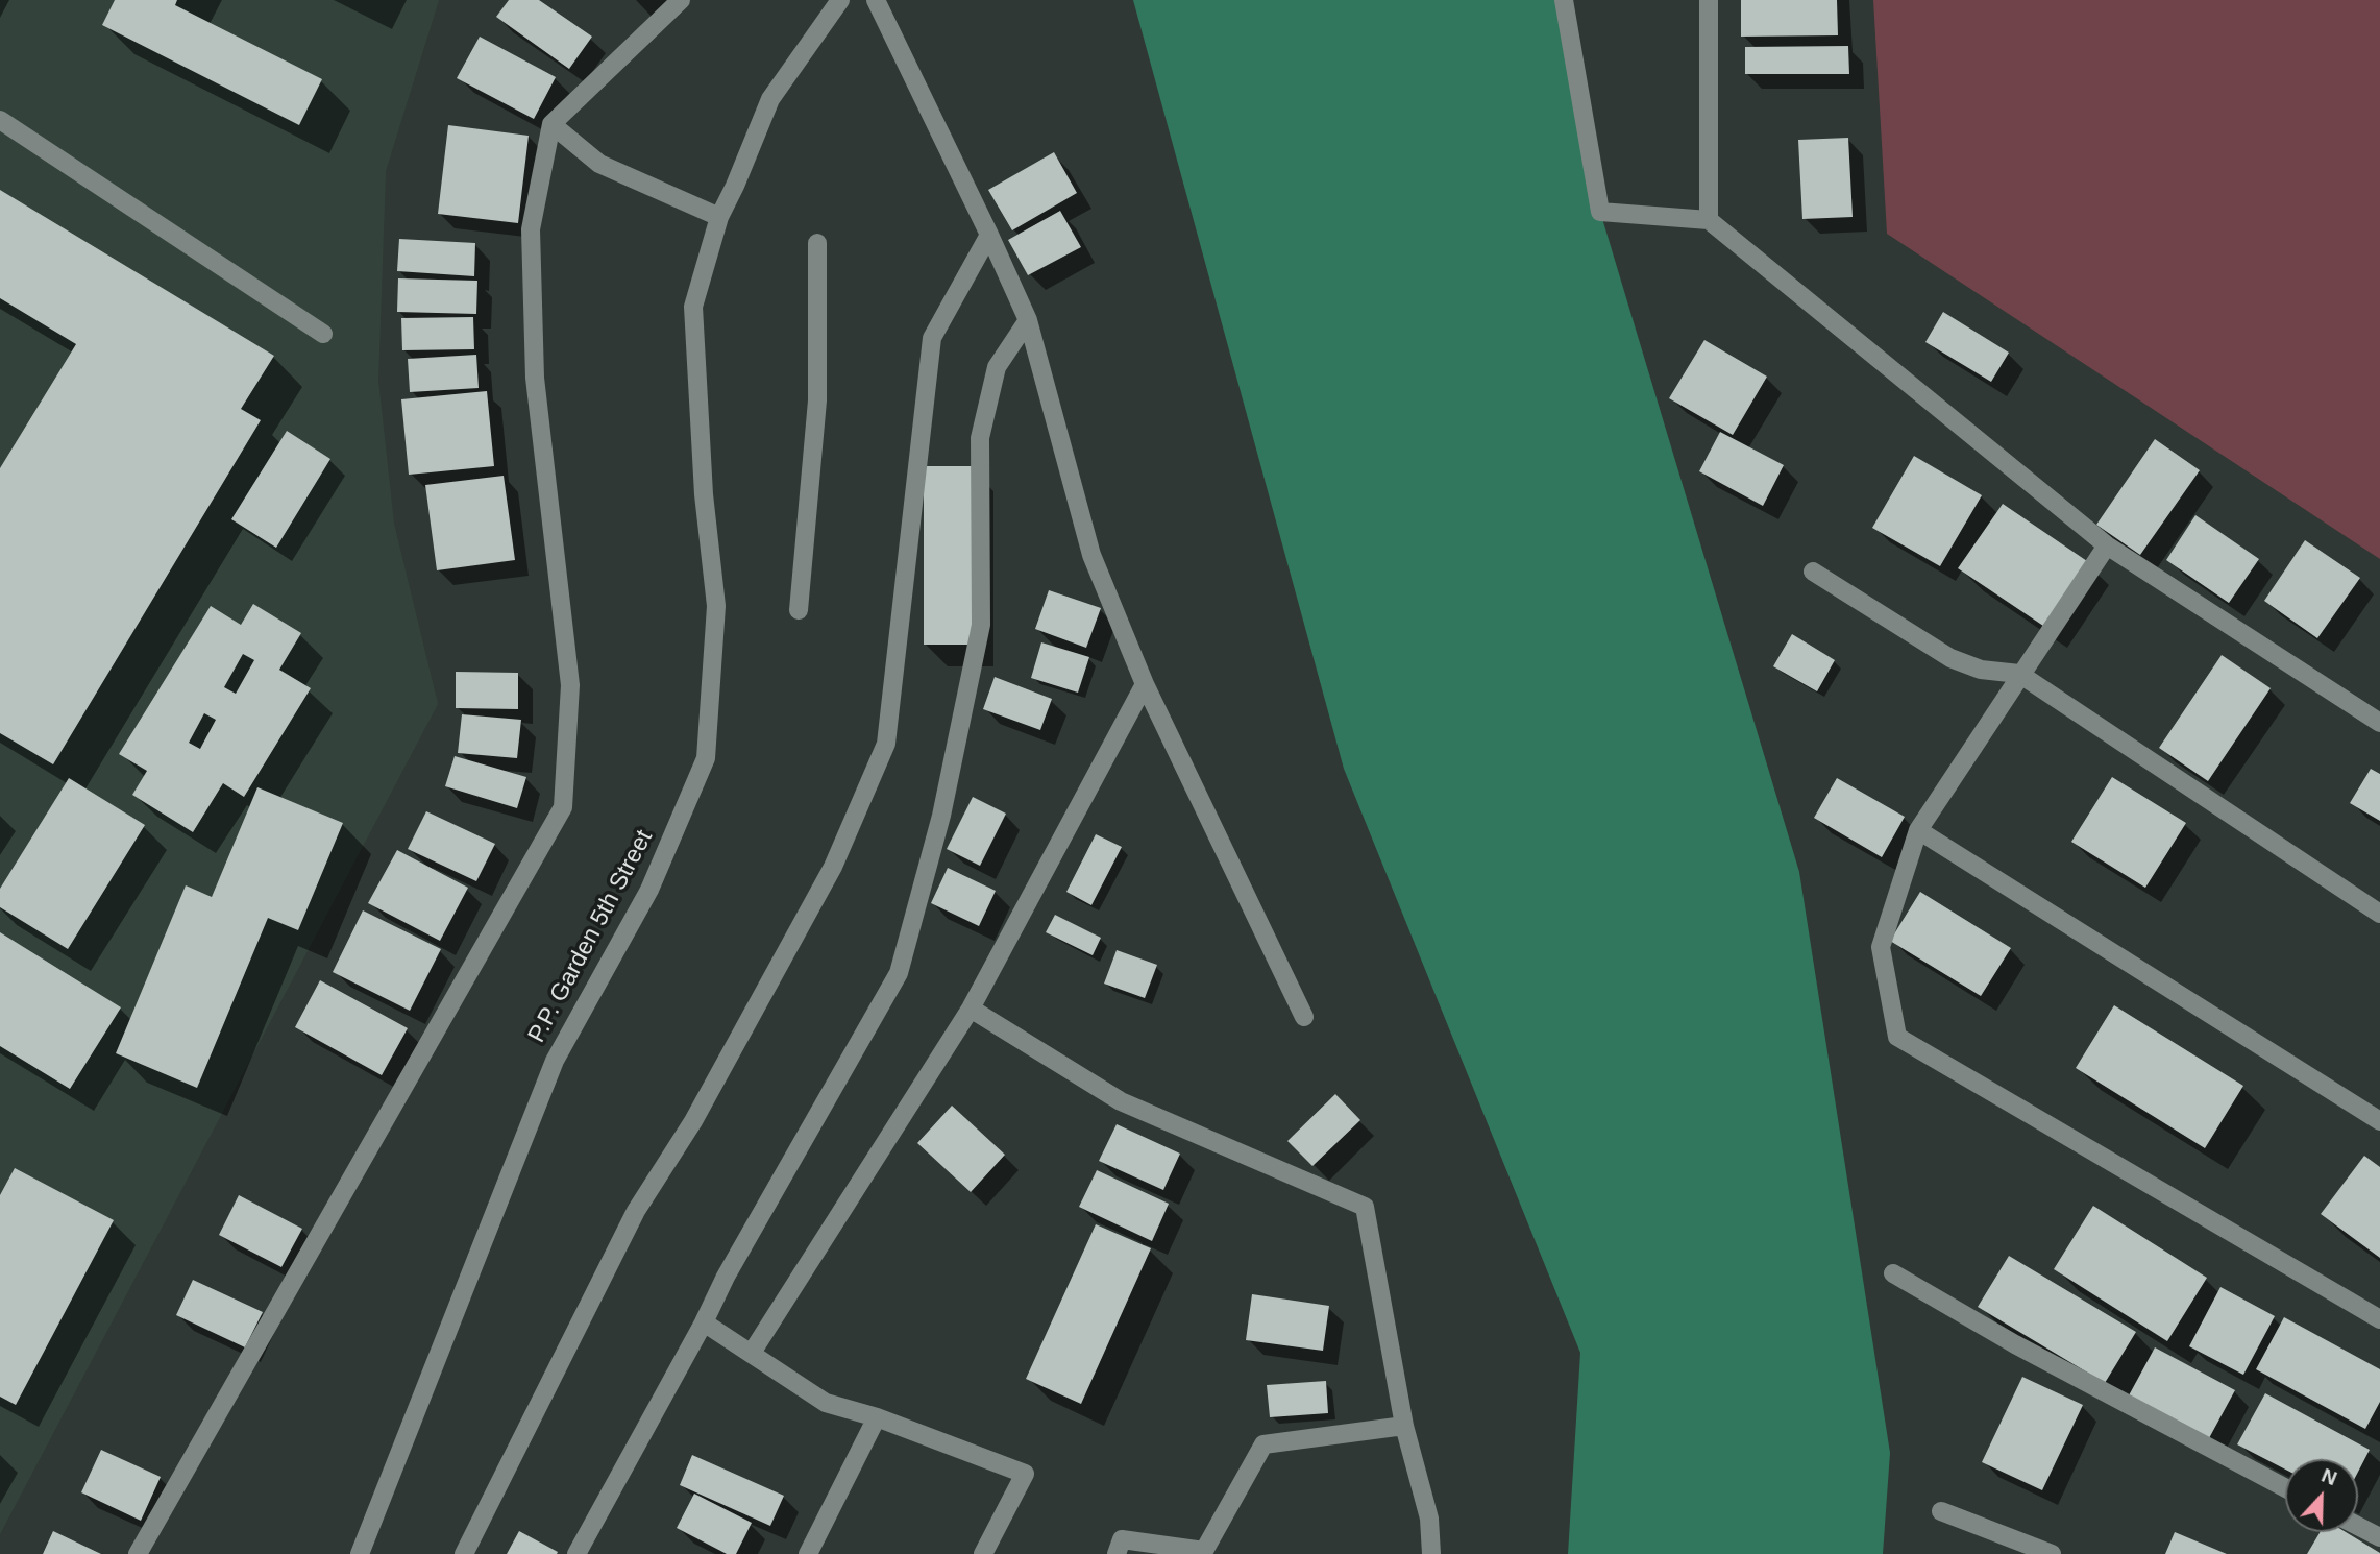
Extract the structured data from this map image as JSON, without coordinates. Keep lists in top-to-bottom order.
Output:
{
  "streets": {
    "street": ["P.P. Garden 5th Street"]
  },
  "north": "top"
}
